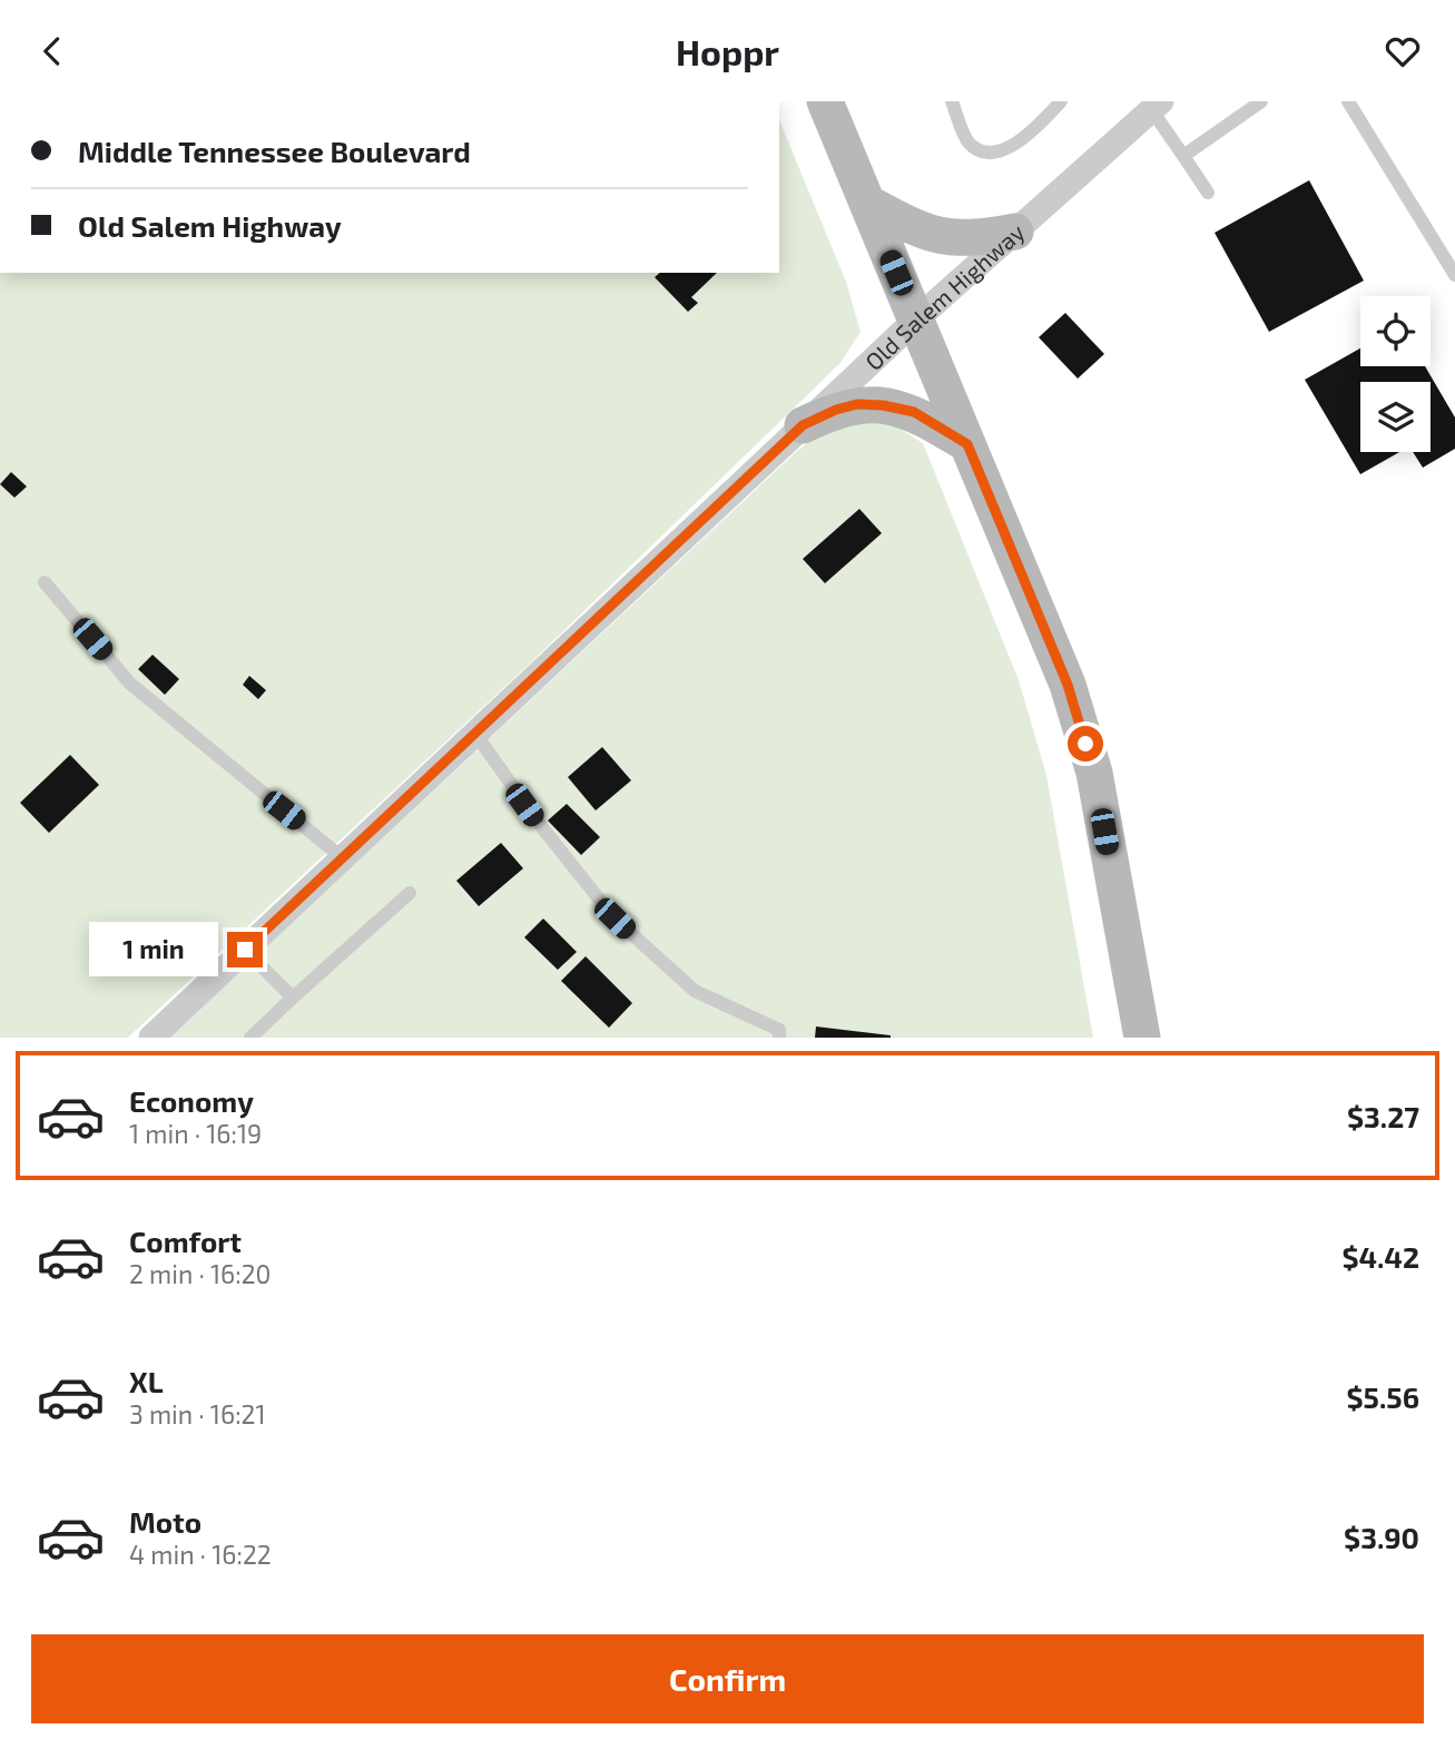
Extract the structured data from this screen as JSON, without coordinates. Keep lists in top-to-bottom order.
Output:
{
  "streets": {
    "street": ["Old Salem Highway"]
  },
  "page": {
    "header": "Hoppr",
    "banner": ["Middle Tennessee Boulevard", "Old Salem Highway"],
    "bubble": "1 min",
    "list": [
      {
        "name": "Economy",
        "note": "1 min · 16:19",
        "value": "$3.27"
      },
      {
        "name": "Comfort",
        "note": "2 min · 16:20",
        "value": "$4.42"
      },
      {
        "name": "XL",
        "note": "3 min · 16:21",
        "value": "$5.56"
      },
      {
        "name": "Moto",
        "note": "4 min · 16:22",
        "value": "$3.90"
      }
    ],
    "buttons": "Confirm"
  }
}
